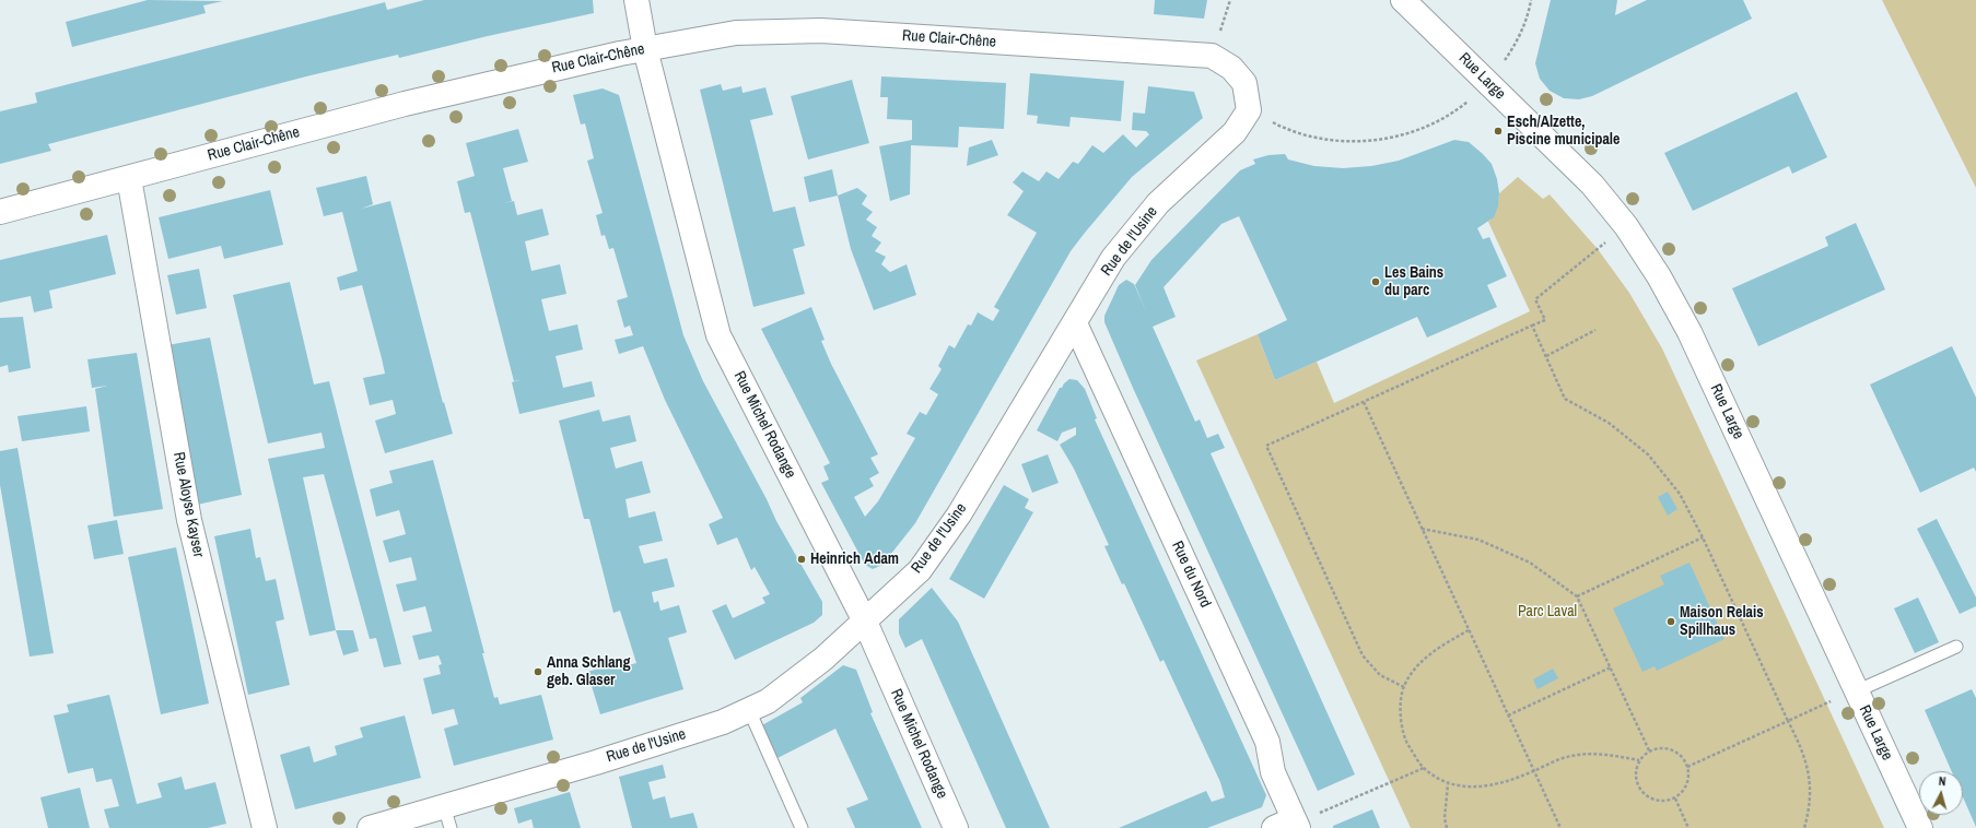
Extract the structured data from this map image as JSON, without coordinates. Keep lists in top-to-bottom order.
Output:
{
  "streets": {
    "street": [
      "Rue Clair-Chêne",
      "Rue Large",
      "Rue de l'Usine",
      "Rue Michel Rodange",
      "Rue Aloyse Kayser",
      "Rue du Nord"
    ]
  },
  "crossings": [
    ["Rue Clair-Chêne", "Rue de l'Usine"],
    ["Rue Clair-Chêne", "Rue Michel Rodange"],
    ["Rue Clair-Chêne", "Rue Aloyse Kayser"],
    ["Rue de l'Usine", "Rue Michel Rodange"],
    ["Rue de l'Usine", "Rue du Nord"]
  ],
  "parks": ["Parc Laval"],
  "places": [
    "Esch/Alzette, Piscine municipale",
    "Les Bains du parc",
    "Heinrich Adam",
    "Maison Relais Spillhaus",
    "Anna Schlang geb. Glaser"
  ],
  "north": "top"
}
